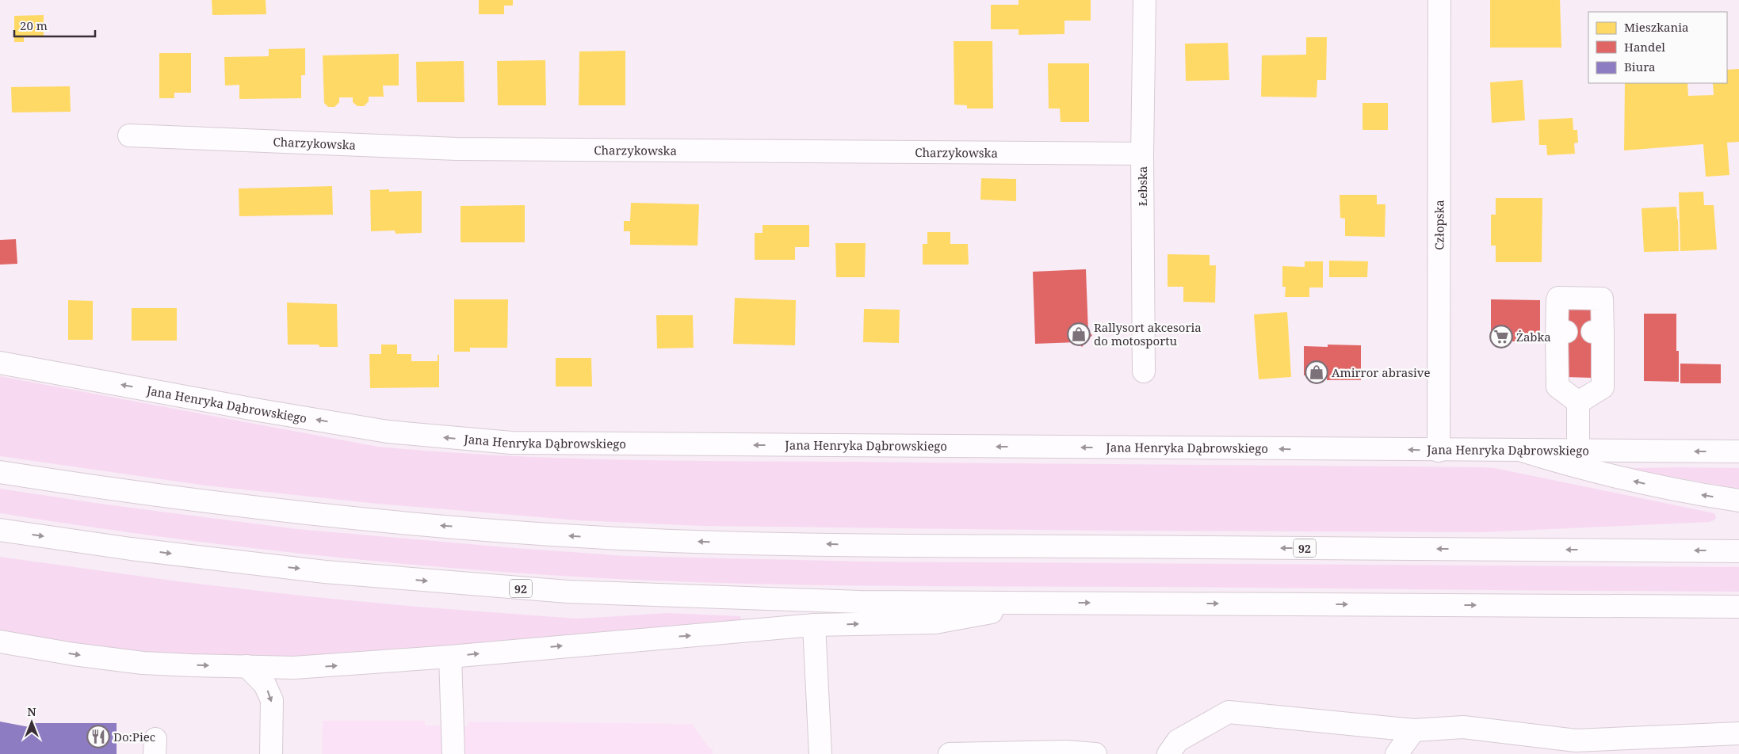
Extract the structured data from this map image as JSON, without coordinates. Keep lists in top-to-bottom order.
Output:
{
  "streets": {
    "street": [
      "Charzykowska",
      "Łebska",
      "Człopska",
      "Jana Henryka Dąbrowskiego",
      "92"
    ]
  },
  "crossings": [
    ["Charzykowska", "Łebska"],
    ["Człopska", "Jana Henryka Dąbrowskiego"]
  ],
  "places": {
    "shop": ["Rallysort akcesoria do motosportu", "Amirror abrasive"],
    "supermarket": ["Żabka"],
    "restaurant": ["Do:Piec"]
  },
  "legend": ["Mieszkania", "Handel", "Biura"],
  "scale_bar": "20 m",
  "north": "top"
}
